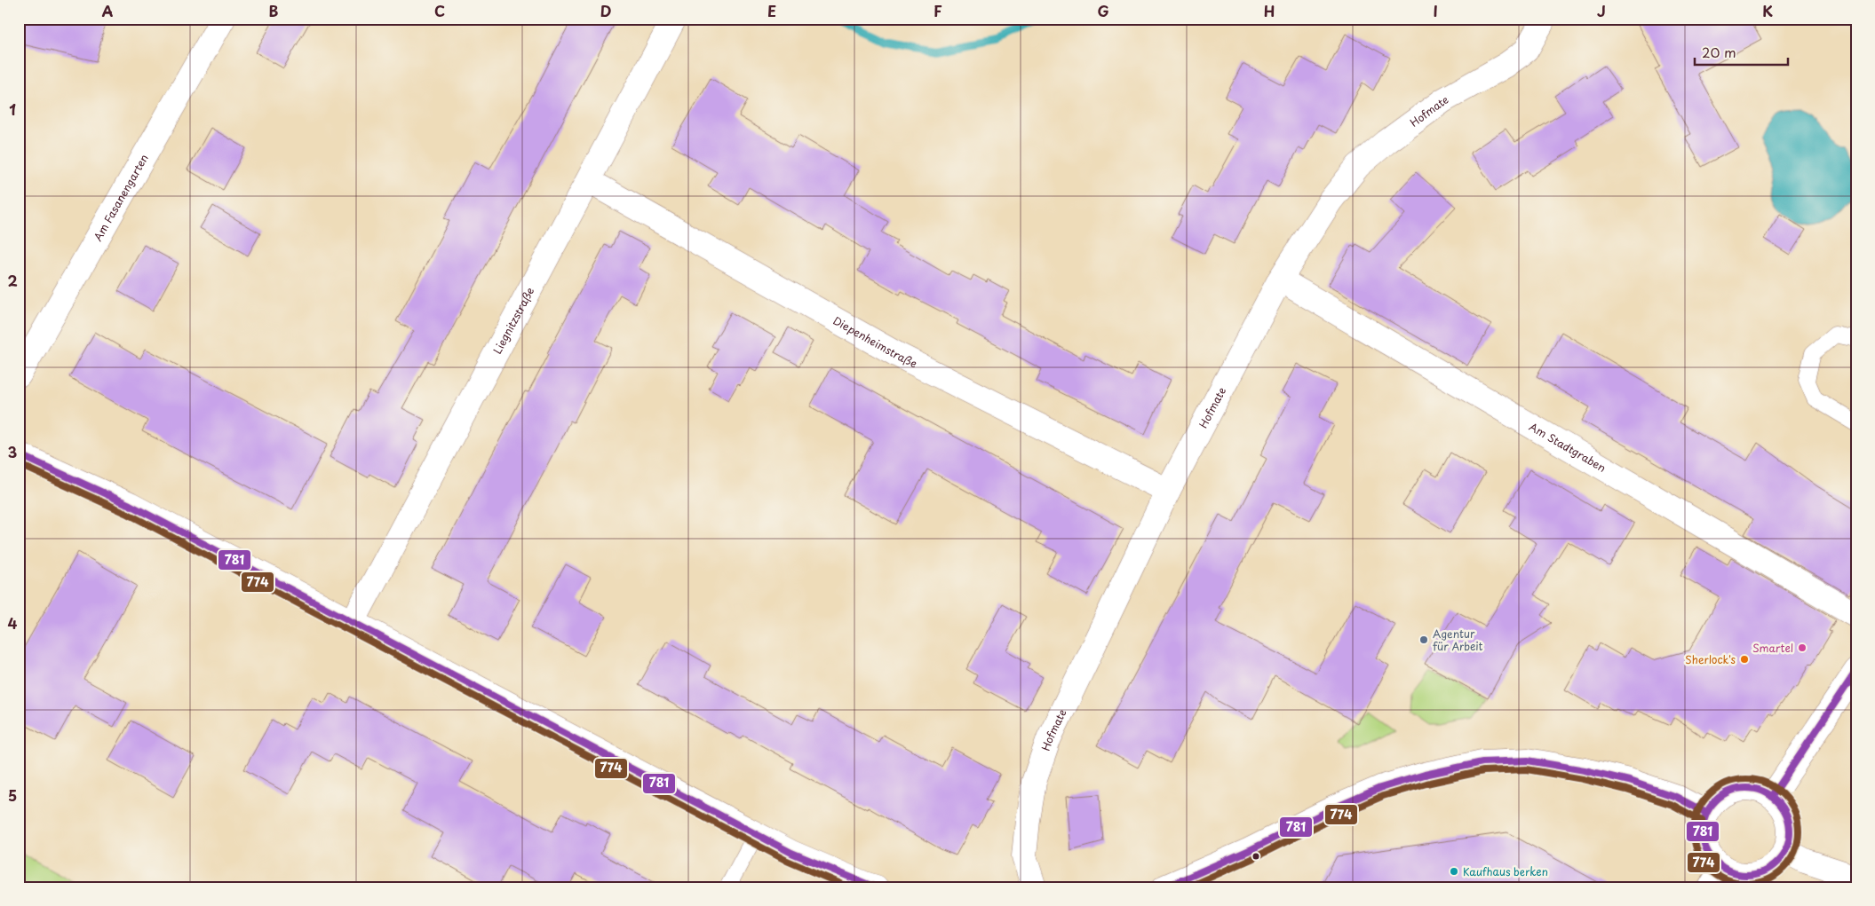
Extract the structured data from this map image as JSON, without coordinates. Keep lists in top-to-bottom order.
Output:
{
  "streets": {
    "street": [
      "Hofmate",
      "Am Fasanengarten",
      "Liegnitzstraße",
      "Diepenheimstraße",
      "Am Stadtgraben"
    ]
  },
  "crossings": [
    ["Hofmate", "Diepenheimstraße"],
    ["Hofmate", "Am Stadtgraben"],
    ["Liegnitzstraße", "Diepenheimstraße"]
  ],
  "places": [
    "Agentur für Arbeit",
    "Smartel",
    "Sherlock's",
    "Kaufhaus berken"
  ],
  "lines": ["transit line 781", "transit line 774"],
  "scale_bar": "20 m",
  "grid": {
    "columns": [
      "A",
      "B",
      "C",
      "D",
      "E",
      "F",
      "G",
      "H",
      "I",
      "J",
      "K"
    ],
    "rows": [
      "1",
      "2",
      "3",
      "4",
      "5"
    ]
  }
}
